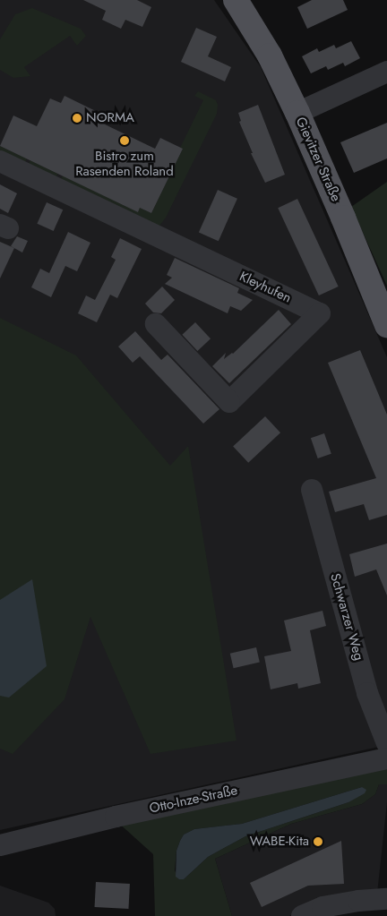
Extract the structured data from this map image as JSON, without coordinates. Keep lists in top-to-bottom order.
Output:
{
  "streets": {
    "main road": ["Gievitzer Straße"],
    "street": ["Kleyhufen", "Schwarzer Weg", "Otto-Inze-Straße"]
  },
  "places": ["NORMA", "Bistro zum Rasenden Roland", "WABE-Kita"]
}
